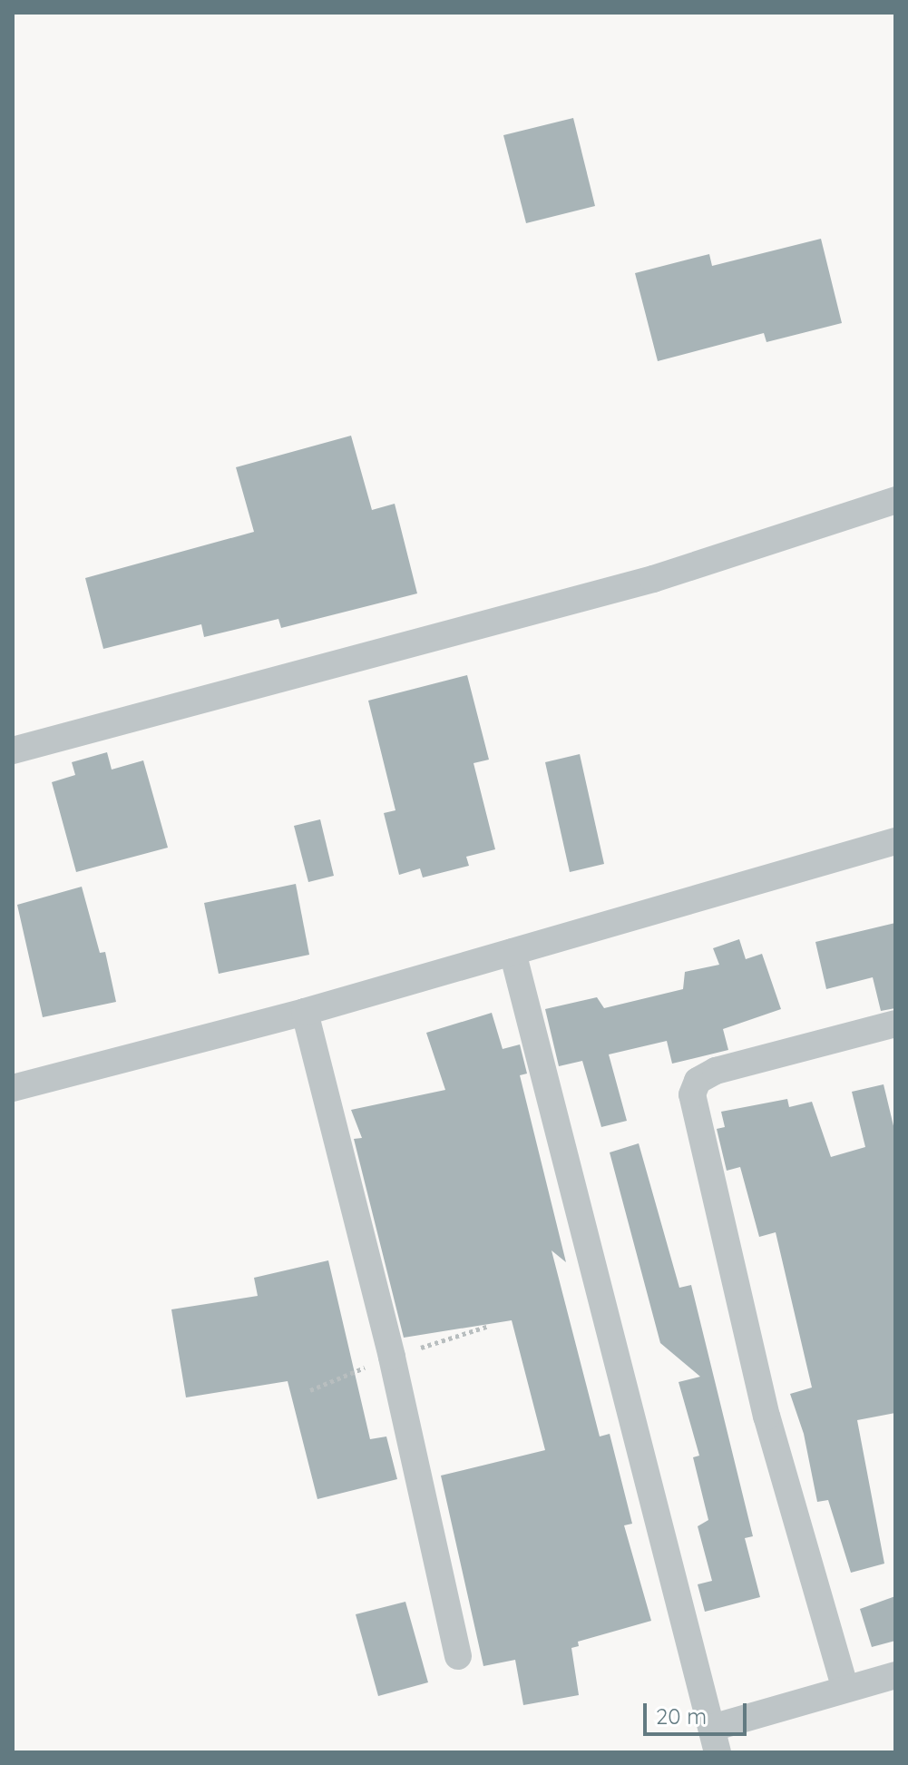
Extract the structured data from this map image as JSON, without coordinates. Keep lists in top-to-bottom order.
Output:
{
  "scale_bar": "20 m"
}
